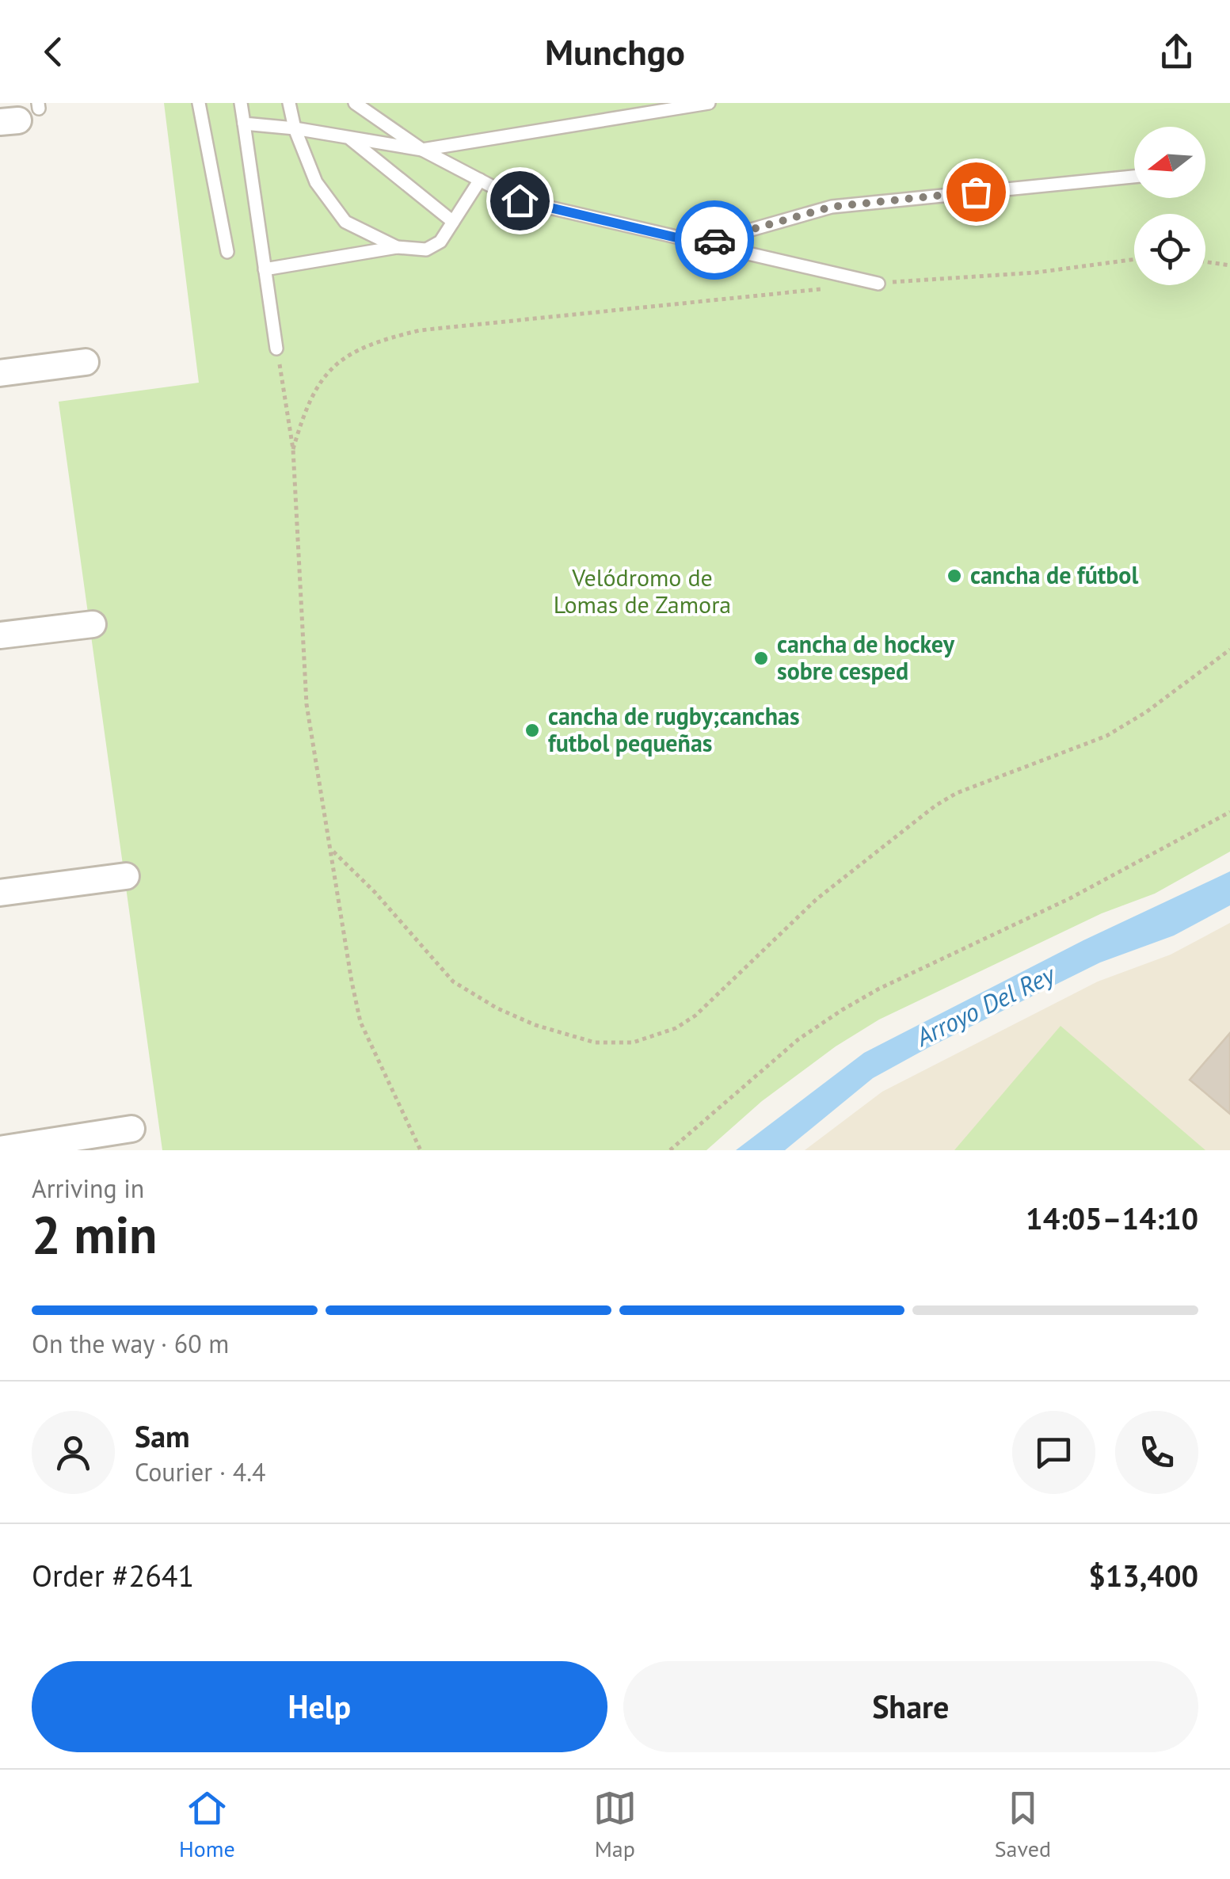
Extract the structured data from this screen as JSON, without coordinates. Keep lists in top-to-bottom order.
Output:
{
  "water": ["Arroyo Del Rey"],
  "parks": ["Velódromo de Lomas de Zamora"],
  "places": ["cancha de fútbol", "cancha de hockey sobre cesped", "cancha de rugby;canchas futbol pequeñas"],
  "north": "left",
  "page": {
    "header": "Munchgo",
    "heading": ["2 min", "Arriving in", "14:05–14:10"],
    "panel": [
      "Sam",
      "Courier · 4.4",
      "Order #2641",
      "$13,400"
    ],
    "bar": "On the way · 60 m",
    "buttons": ["Help", "Share"],
    "tabs": ["Home", "Map", "Saved"]
  }
}
